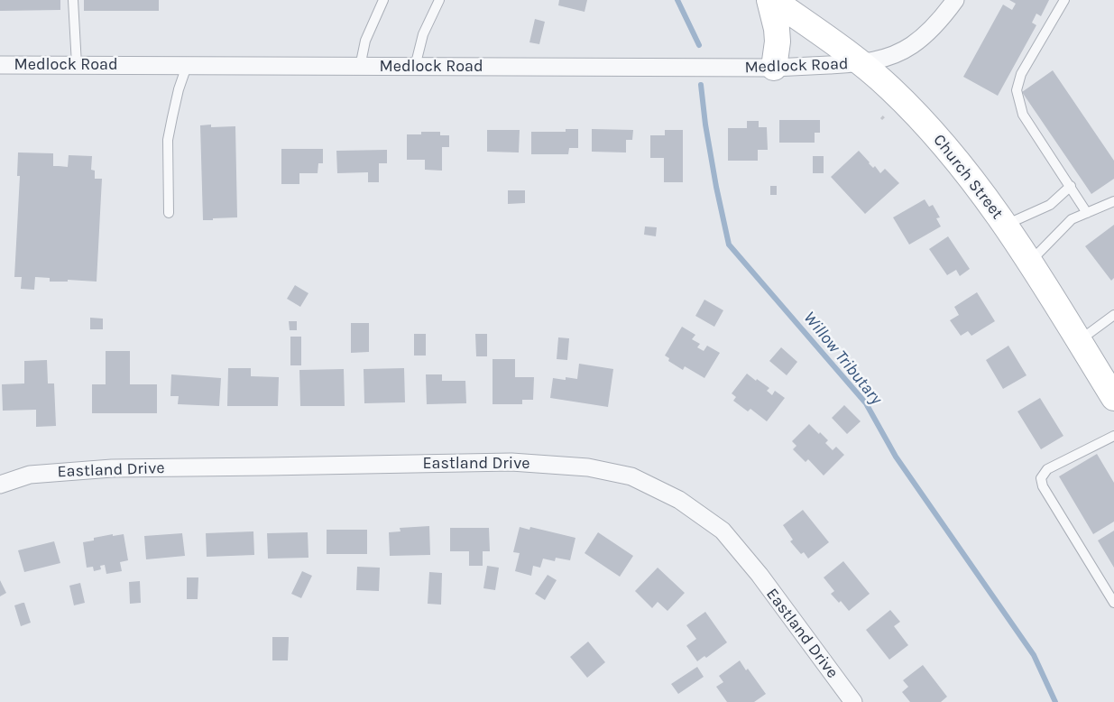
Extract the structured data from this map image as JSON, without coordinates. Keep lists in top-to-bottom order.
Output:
{
  "streets": {
    "main road": ["Church Street"],
    "street": ["Medlock Road", "Eastland Drive"]
  },
  "crossings": [
    ["Medlock Road", "Church Street"]
  ],
  "water": ["Willow Tributary"]
}
